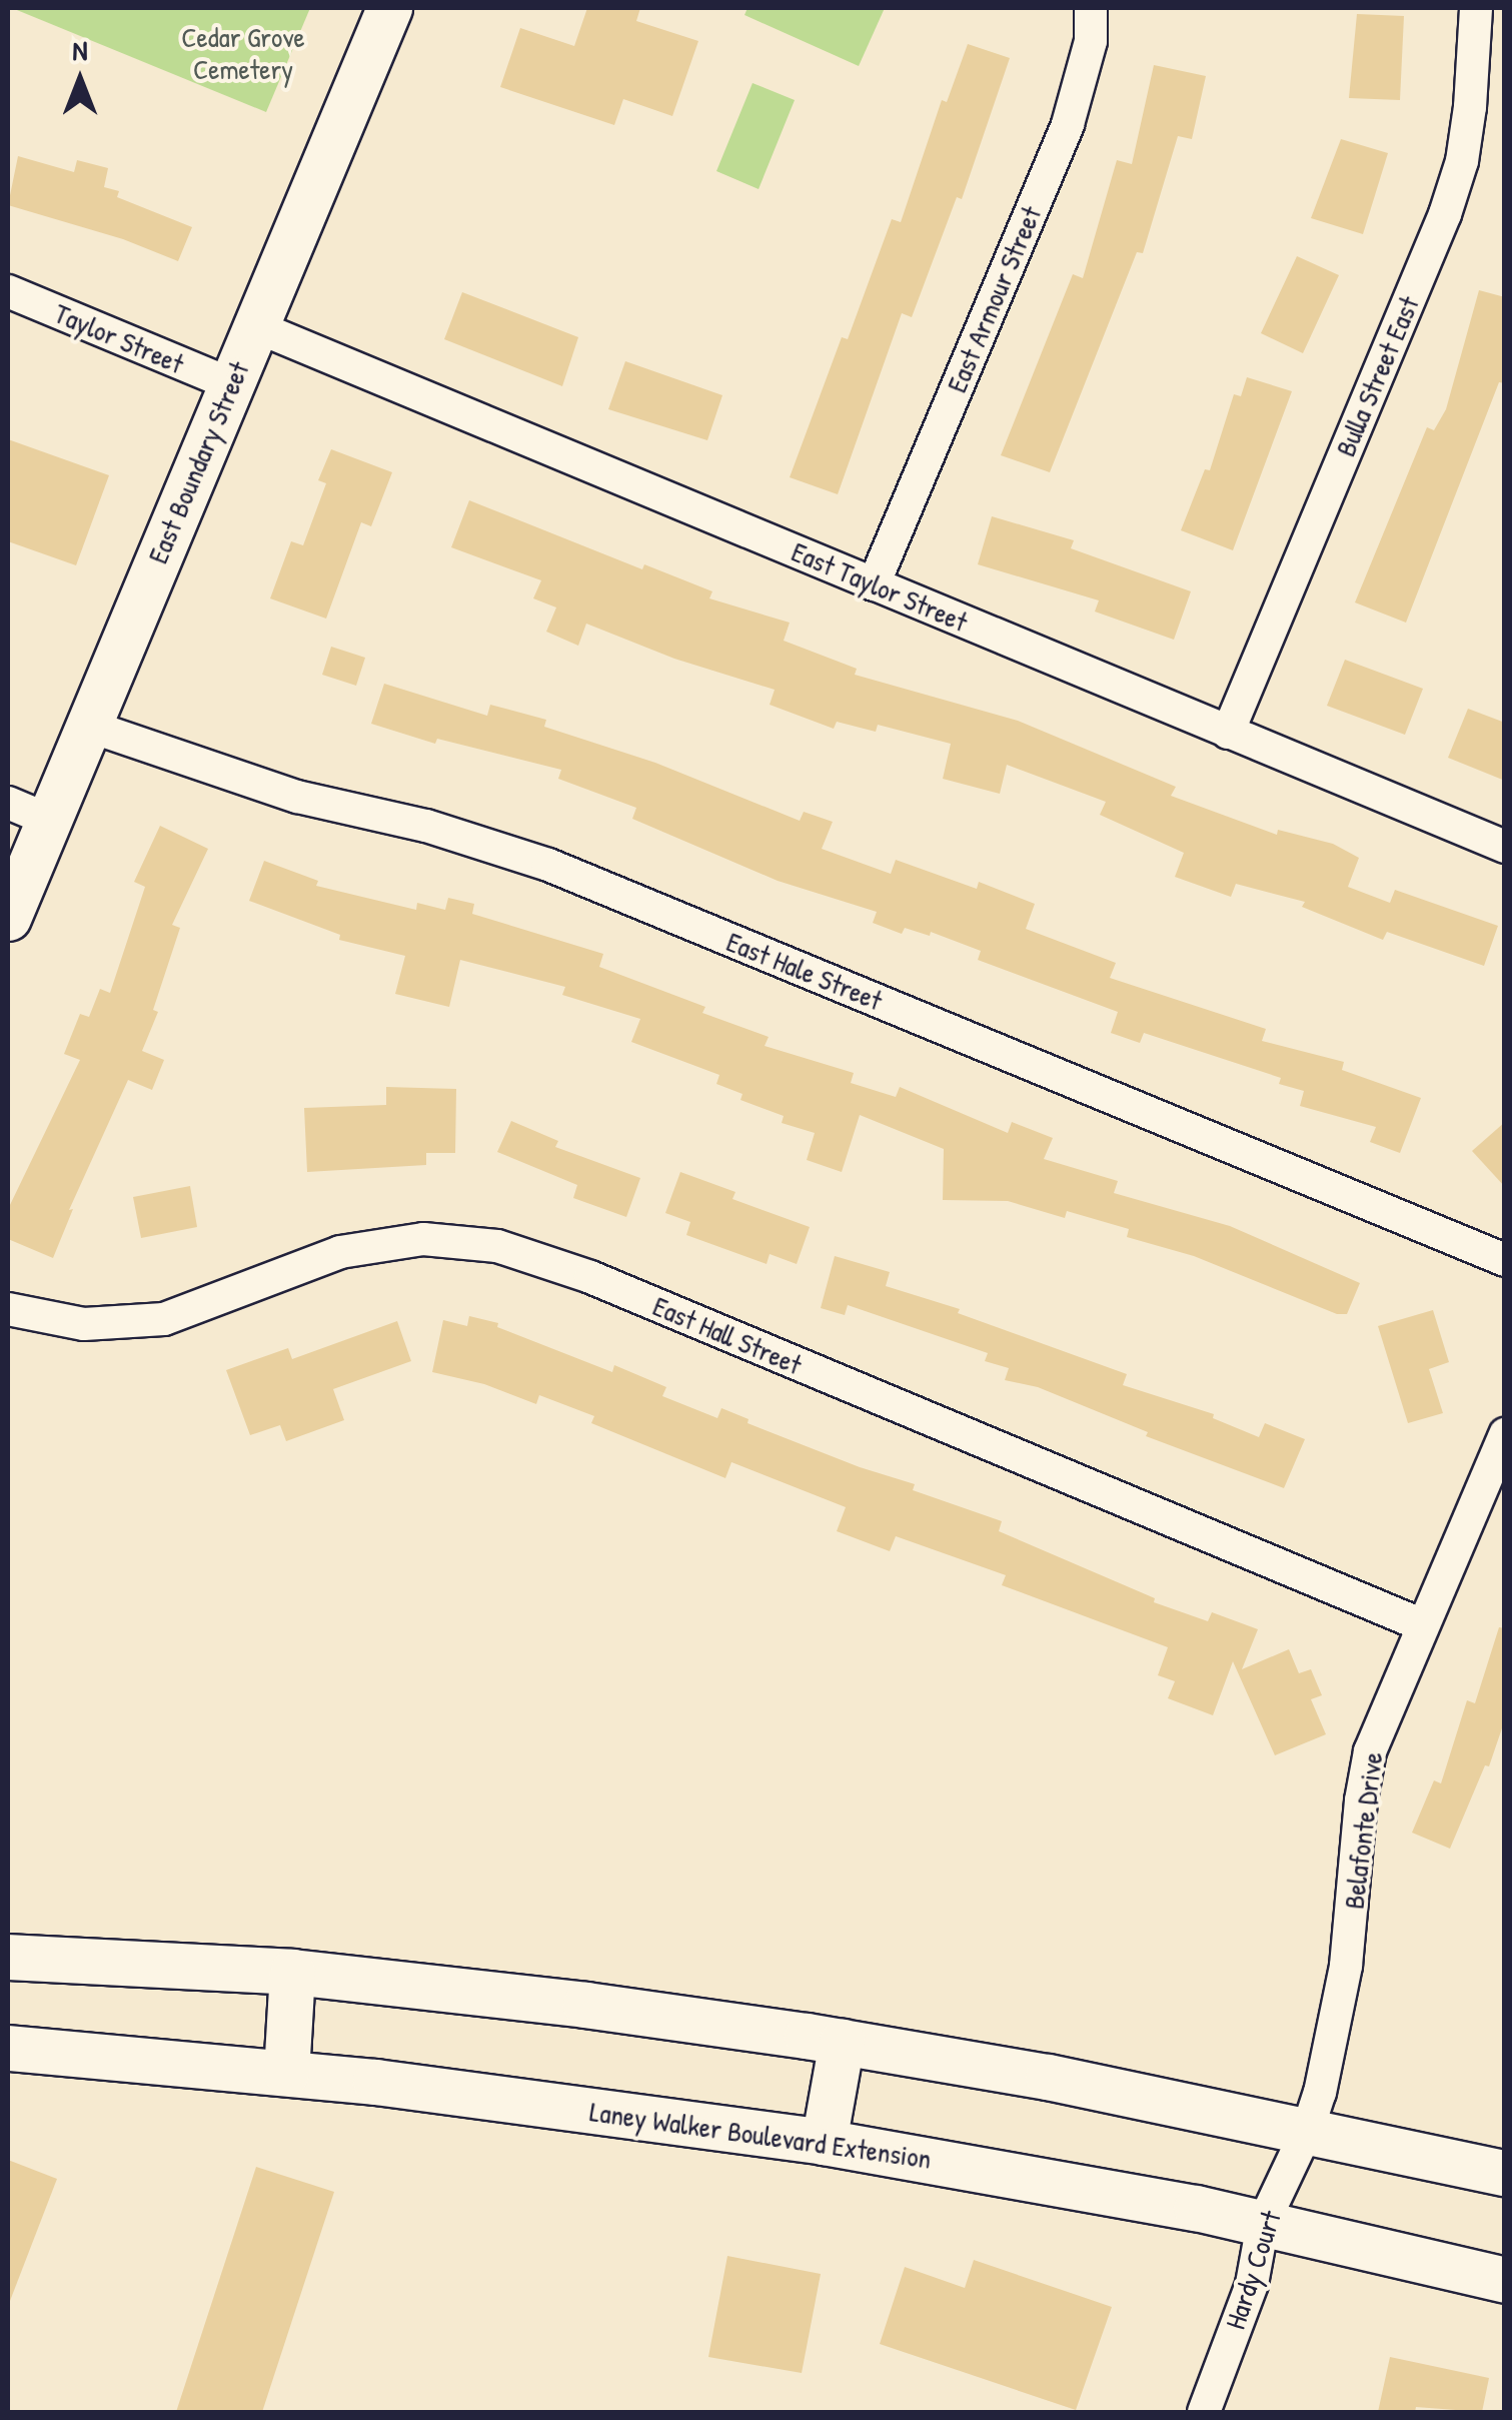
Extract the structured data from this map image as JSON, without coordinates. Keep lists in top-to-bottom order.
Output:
{
  "streets": {
    "main road": ["East Boundary Street", "Laney Walker Boulevard Extension"],
    "street": [
      "East Armour Street",
      "Taylor Street",
      "Bulla Street East",
      "East Taylor Street",
      "East Hale Street",
      "East Hall Street",
      "Belafonte Drive",
      "Hardy Court"
    ]
  },
  "crossings": [
    ["East Armour Street", "East Taylor Street"],
    ["Taylor Street", "East Boundary Street"],
    ["Bulla Street East", "East Taylor Street"],
    ["East Boundary Street", "East Taylor Street"],
    ["East Boundary Street", "East Hale Street"],
    ["East Hall Street", "Belafonte Drive"],
    ["Belafonte Drive", "Hardy Court"],
    ["Laney Walker Boulevard Extension", "Hardy Court"]
  ],
  "parks": ["Cedar Grove Cemetery"],
  "north": "top"
}
